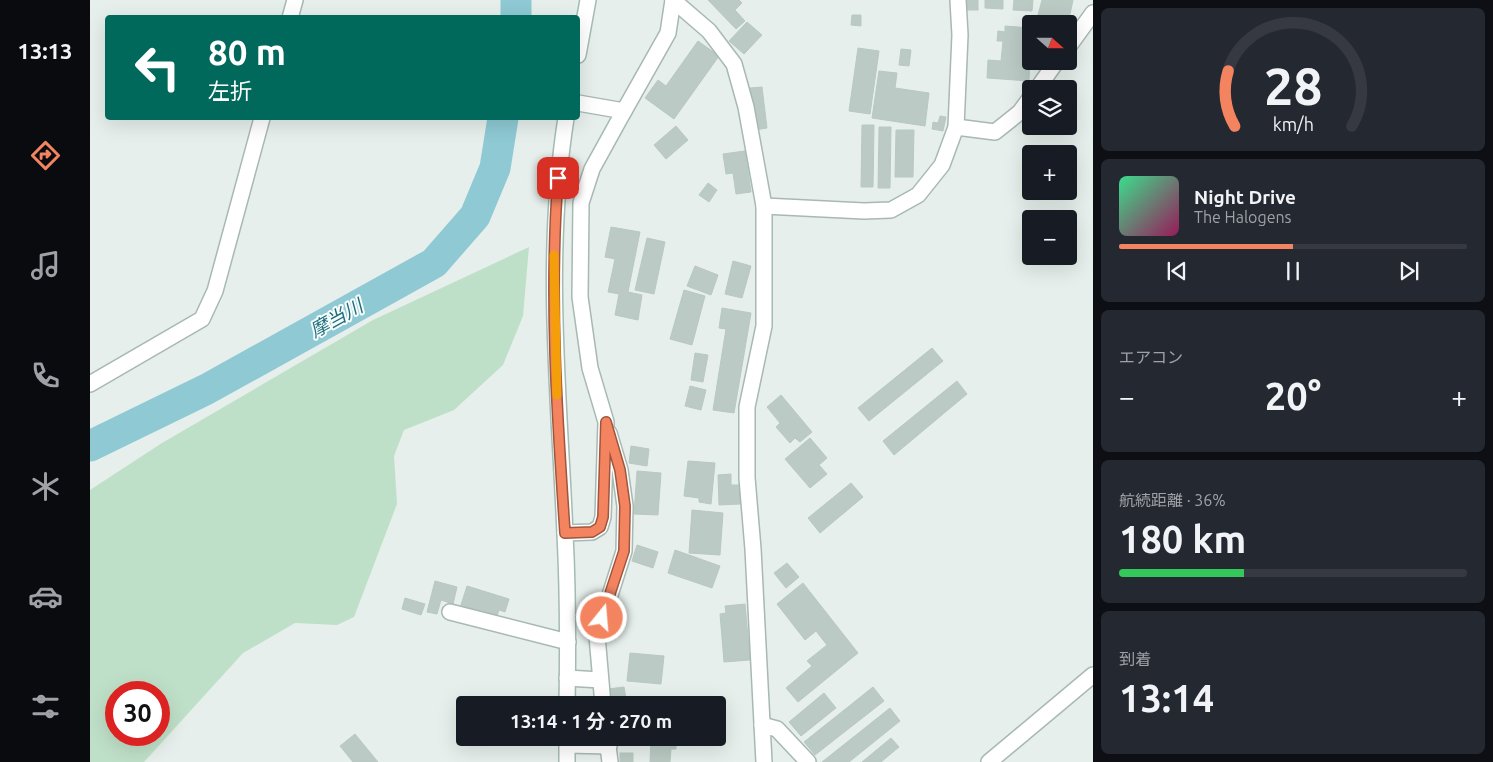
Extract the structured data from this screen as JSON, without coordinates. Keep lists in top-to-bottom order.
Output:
{
  "water": ["摩当川"],
  "north": "right",
  "page": {
    "tabs": "13:13",
    "map_buttons": ["+", "−"],
    "turn": ["80 m", "左折"],
    "song": ["Night Drive", "The Halogens"],
    "tile": [
      "エアコン",
      ["航続距離 · 36%", "180 km"],
      ["到着", "13:14"]
    ],
    "heat": ["−", "20°", "+"],
    "limit": "30",
    "trip": "13:14 · 1 分 · 270 m",
    "gauge": ["28", "km/h"]
  }
}
